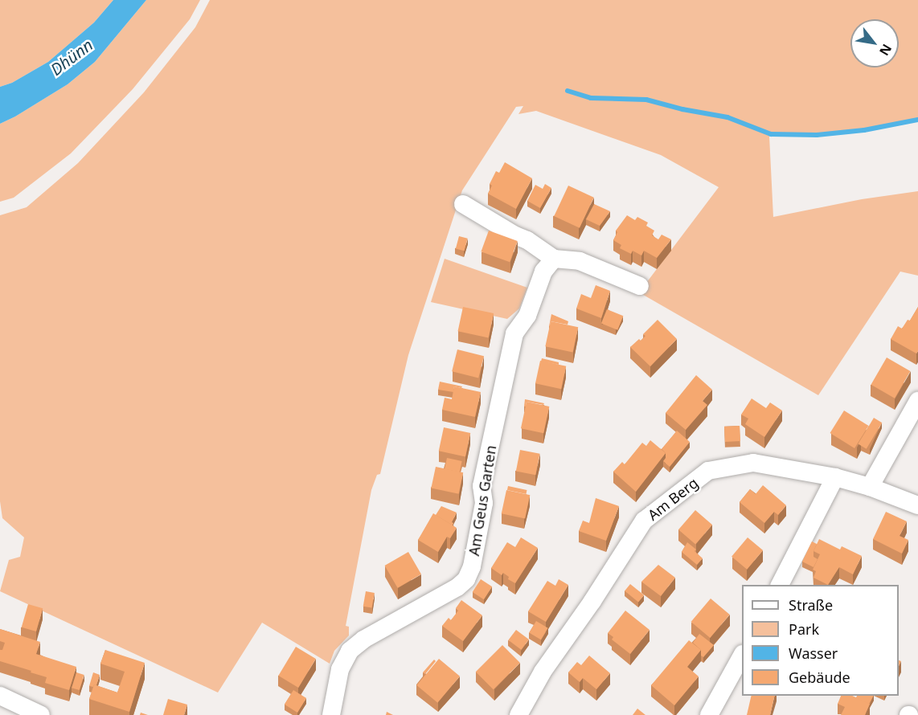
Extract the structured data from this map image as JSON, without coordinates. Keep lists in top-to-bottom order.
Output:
{
  "streets": {
    "street": ["Am Berg", "Am Geus Garten"]
  },
  "water": ["Dhünn"],
  "legend": [
    "Straße",
    "Park",
    "Wasser",
    "Gebäude"
  ],
  "north": "bottom right"
}
